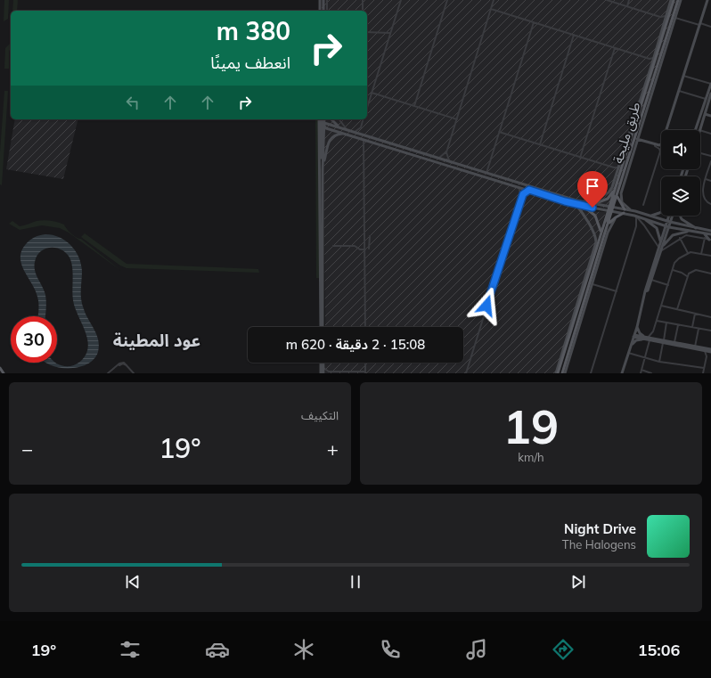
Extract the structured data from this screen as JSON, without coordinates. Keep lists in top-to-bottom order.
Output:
{
  "streets": {
    "main road": ["طريق مليحة"]
  },
  "districts": ["عود المطينة"],
  "page": {
    "turn": ["380 m", "انعطف يمينًا"],
    "limit": "30",
    "trip": "15:08 · 2 دقيقة · 620 m",
    "tile": [
      ["19", "km/h"],
      "التكييف"
    ],
    "heat": ["−", "19°", "+"],
    "song": ["Night Drive", "The Halogens"],
    "tabs": ["15:06", "19°"]
  }
}
